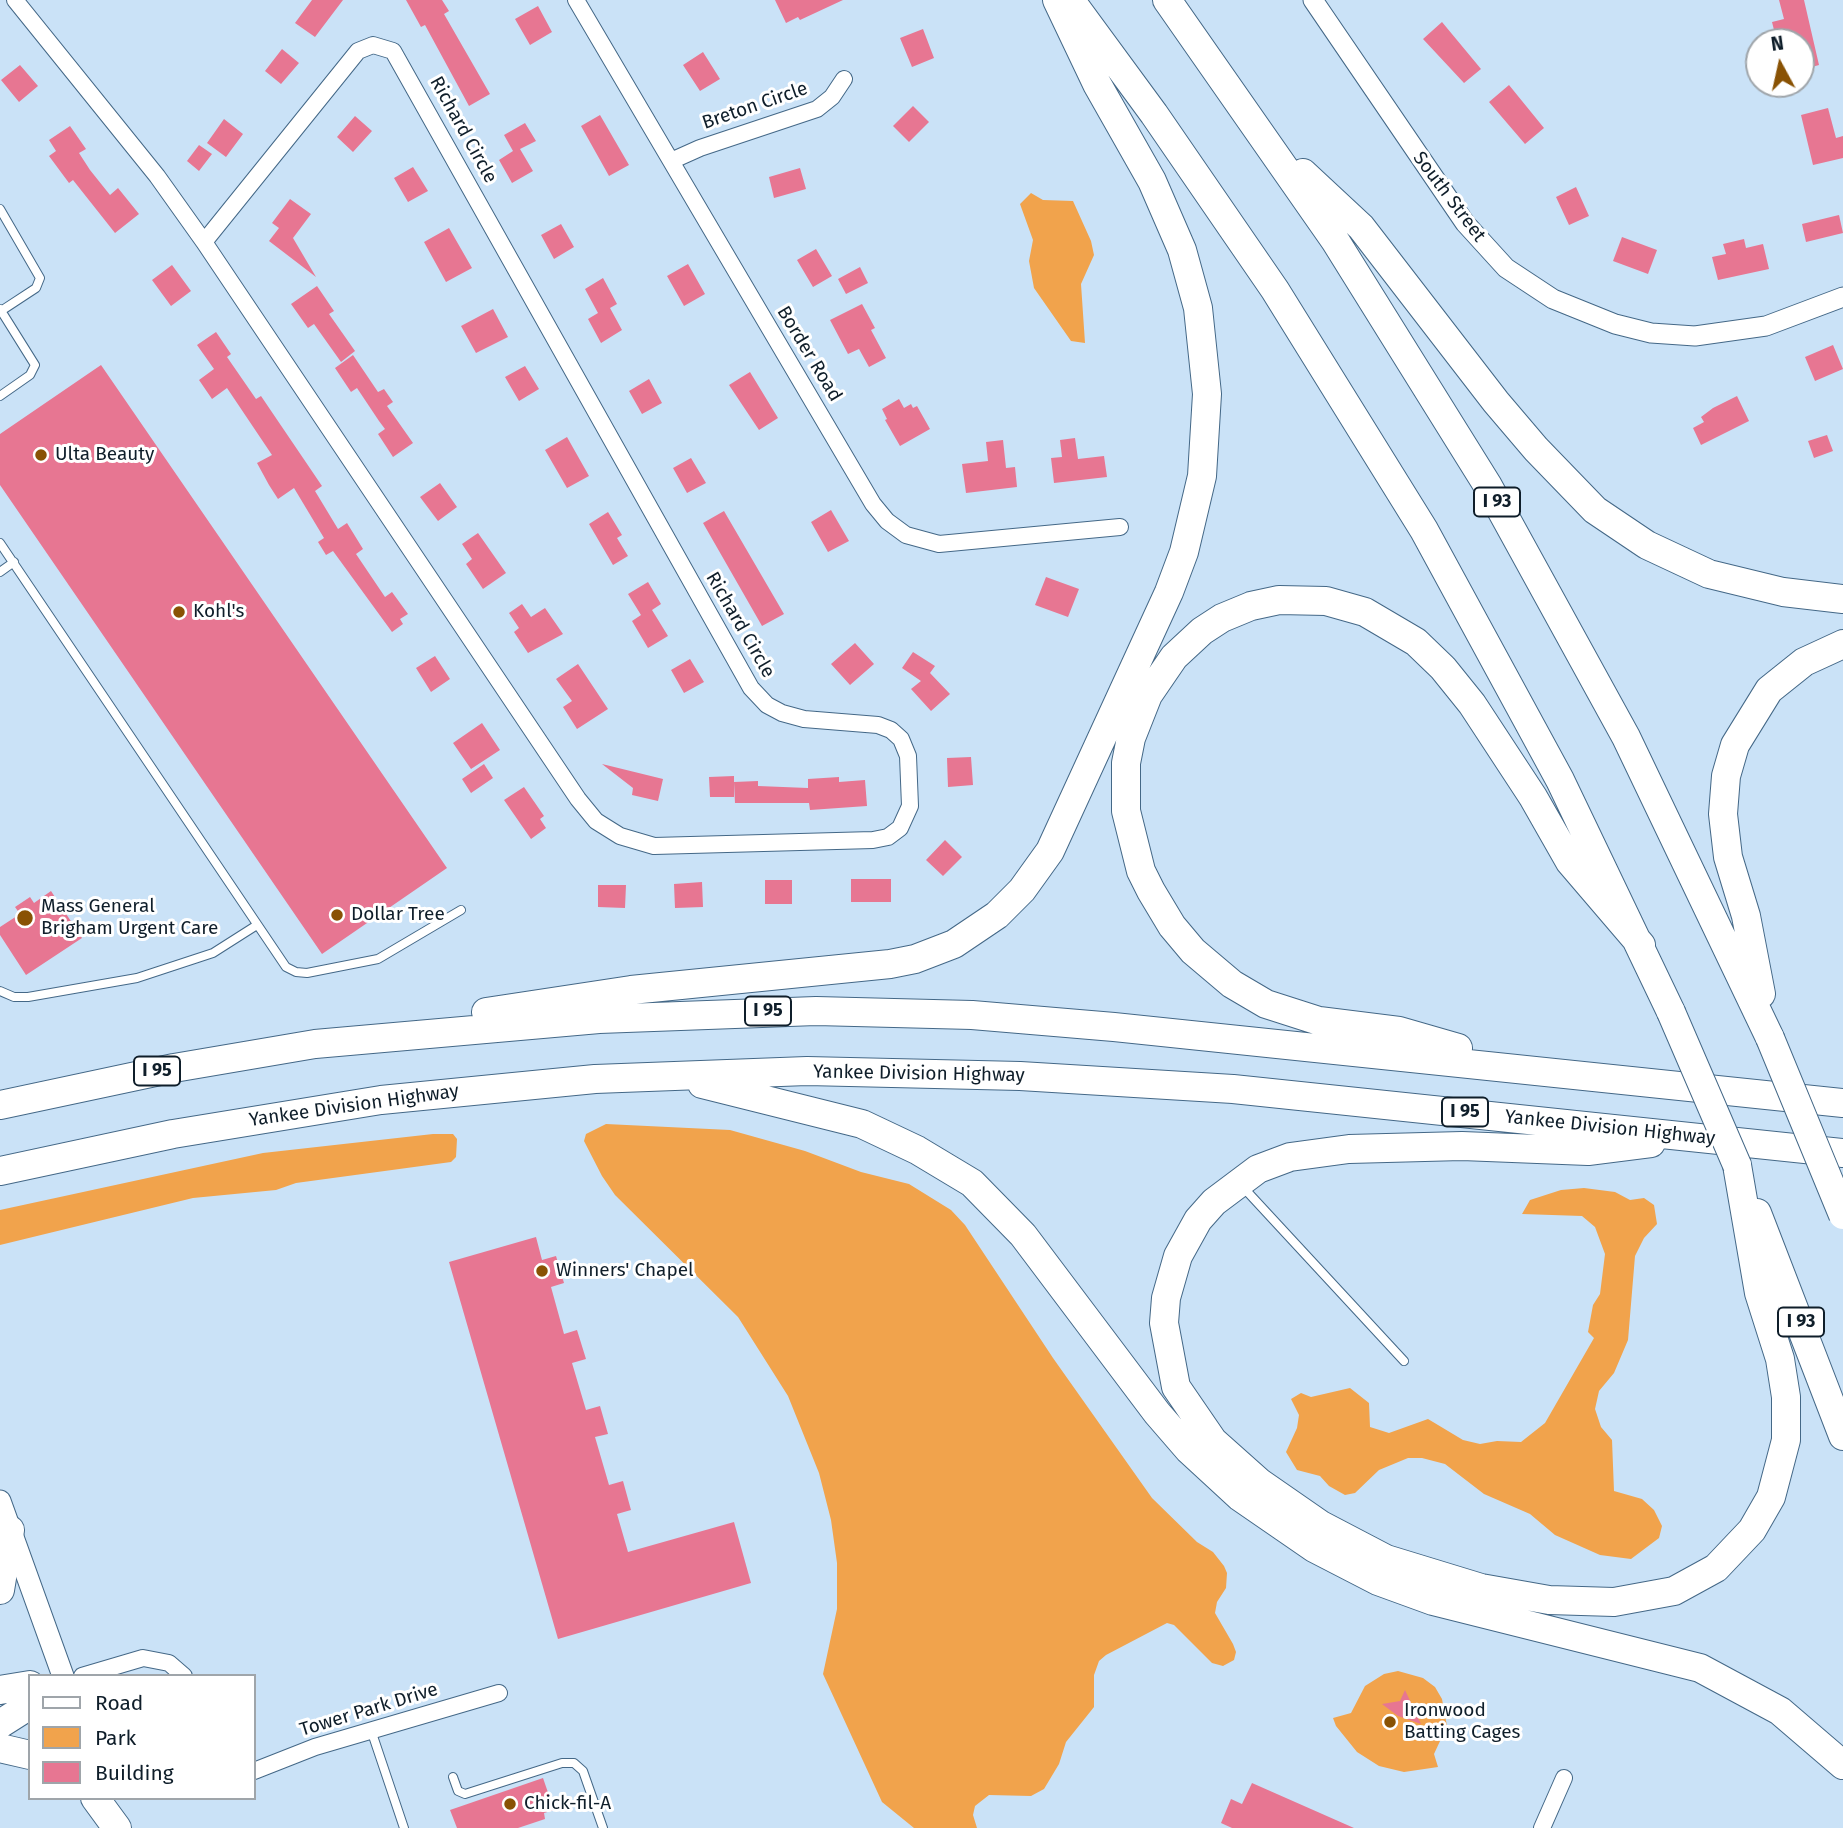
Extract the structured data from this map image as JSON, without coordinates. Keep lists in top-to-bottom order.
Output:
{
  "streets": {
    "highway": ["I 93", "I 95", "Yankee Division Highway"],
    "street": [
      "Breton Circle",
      "Richard Circle",
      "South Street",
      "Border Road",
      "Tower Park Drive"
    ]
  },
  "crossings": [
    ["Breton Circle", "Border Road"]
  ],
  "places": [
    "Ulta Beauty",
    "Kohl's",
    "Dollar Tree",
    "Mass General Brigham Urgent Care",
    "Winners' Chapel",
    "Ironwood Batting Cages",
    "Chick-fil-A"
  ],
  "legend": ["Road", "Park", "Building"],
  "north": "top"
}
